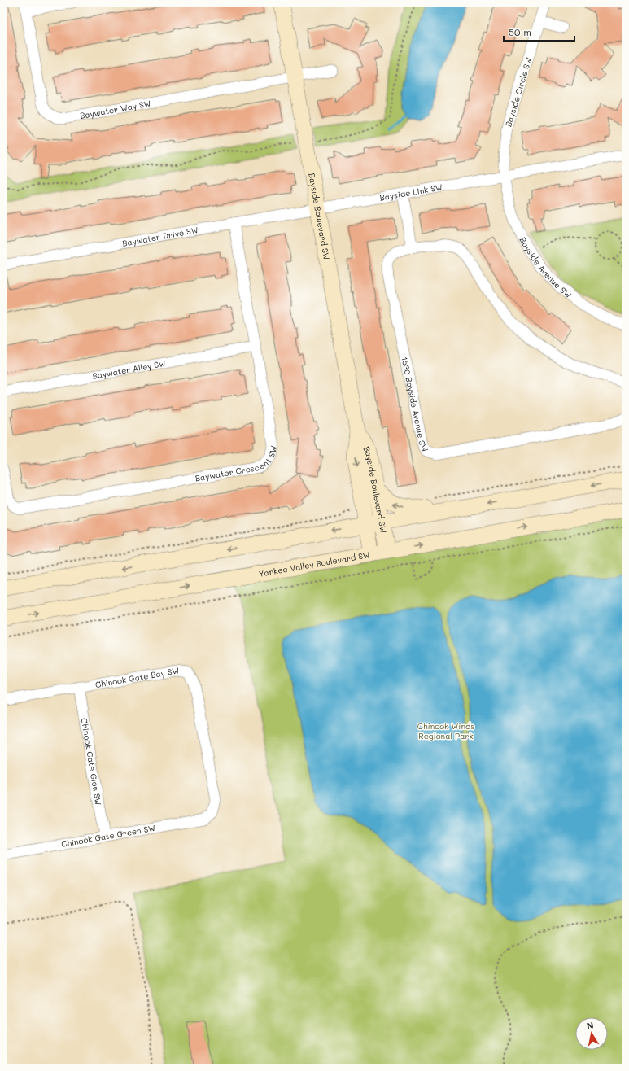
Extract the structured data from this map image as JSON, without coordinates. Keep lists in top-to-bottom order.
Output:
{
  "streets": {
    "main road": ["Bayside Boulevard SW", "Yankee Valley Boulevard SW"],
    "street": [
      "Bayside Circle SW",
      "Baywater Way SW",
      "Bayside Link SW",
      "Baywater Drive SW",
      "Bayside Avenue SW",
      "Baywater Alley SW",
      "1530 Bayside Avenue SW",
      "Baywater Crescent SW",
      "Chinook Gate Bay SW",
      "Chinook Gate Glen SW",
      "Chinook Gate Green SW"
    ]
  },
  "crossings": [
    ["Bayside Circle SW", "Bayside Link SW"],
    ["Bayside Circle SW", "Bayside Avenue SW"],
    ["Baywater Way SW", "Bayside Boulevard SW"],
    ["Bayside Link SW", "Bayside Boulevard SW"],
    ["Bayside Link SW", "Baywater Drive SW"],
    ["Bayside Link SW", "Bayside Avenue SW"],
    ["Bayside Boulevard SW", "Baywater Drive SW"],
    ["Bayside Boulevard SW", "Yankee Valley Boulevard SW"],
    ["Baywater Drive SW", "Baywater Crescent SW"],
    ["Baywater Alley SW", "Baywater Crescent SW"],
    ["Chinook Gate Bay SW", "Chinook Gate Glen SW"],
    ["Chinook Gate Bay SW", "Chinook Gate Green SW"],
    ["Chinook Gate Glen SW", "Chinook Gate Green SW"]
  ],
  "parks": ["Chinook Winds Regional Park"],
  "scale_bar": "50 m",
  "north": "top"
}
